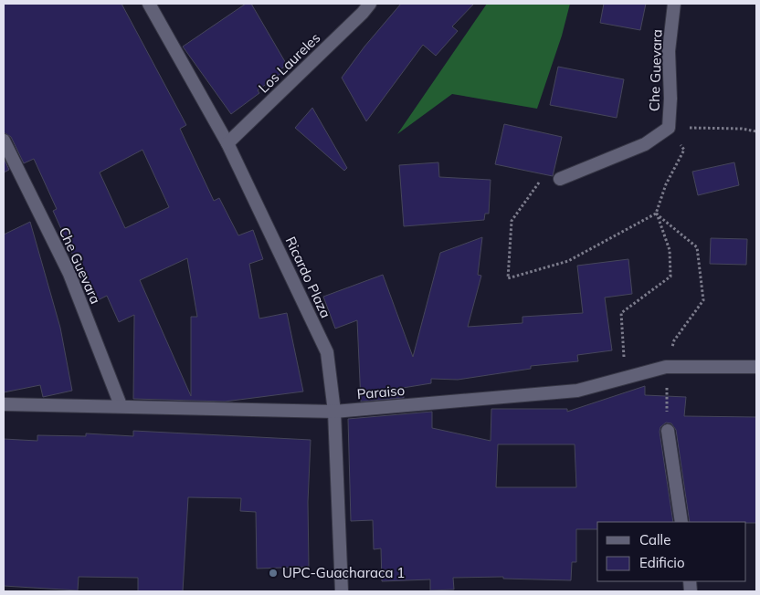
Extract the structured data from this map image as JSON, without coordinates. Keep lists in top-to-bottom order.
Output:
{
  "streets": {
    "street": [
      "Los Laureles",
      "Che Guevara",
      "Ricardo Plaza",
      "Paraiso"
    ]
  },
  "crossings": [
    ["Los Laureles", "Ricardo Plaza"],
    ["Che Guevara", "Paraiso"],
    ["Ricardo Plaza", "Paraiso"]
  ],
  "places": ["UPC-Guacharaca 1"],
  "legend": ["Calle", "Edificio"]
}
